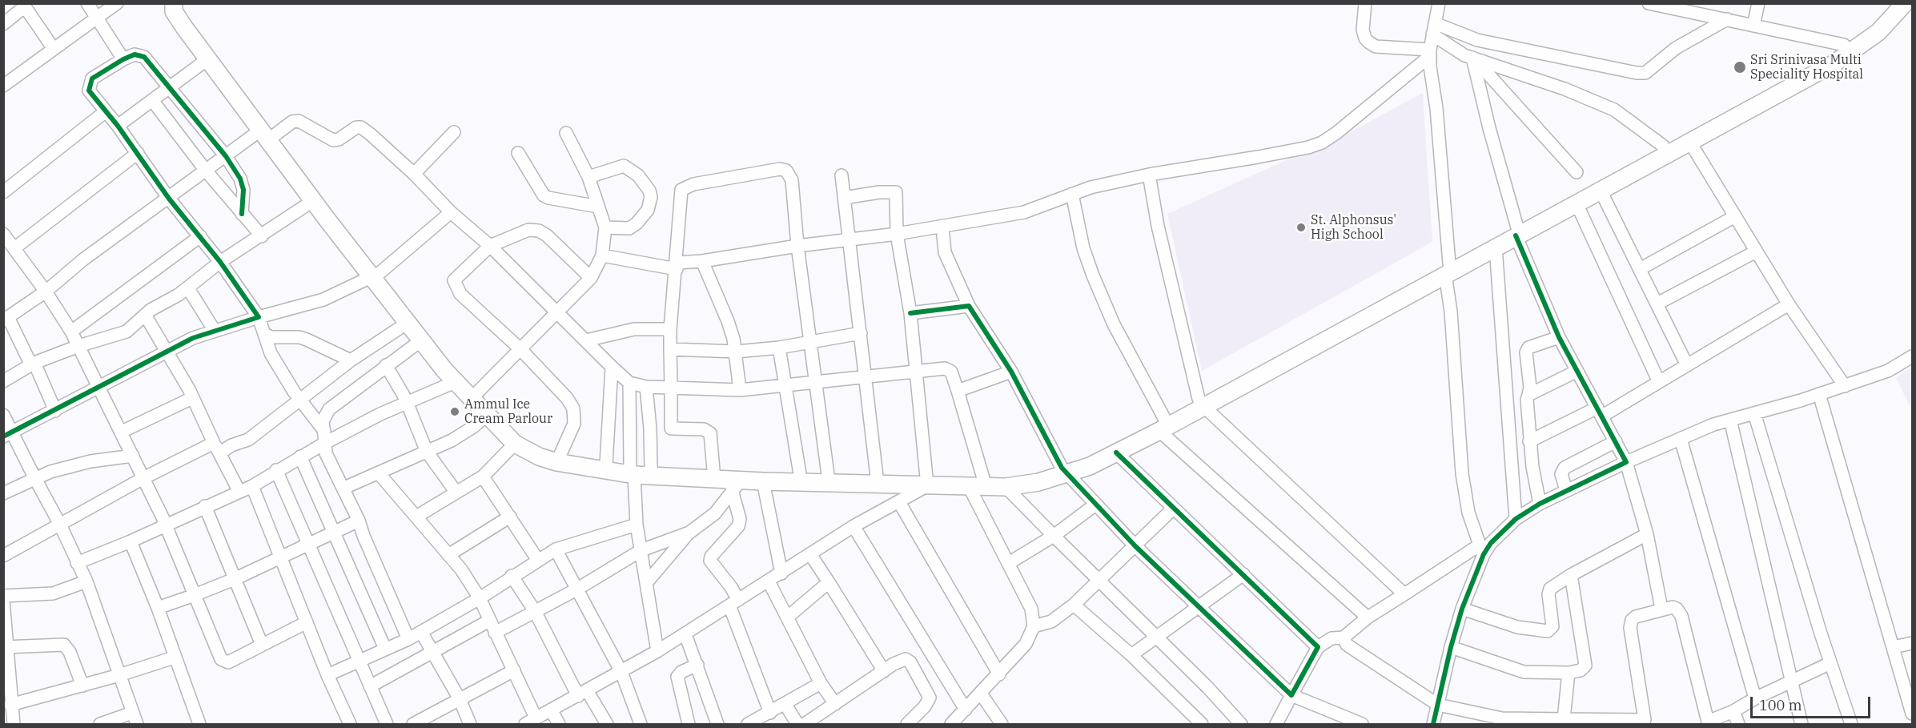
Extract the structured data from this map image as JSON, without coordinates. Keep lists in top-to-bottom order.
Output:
{
  "places": ["Sri Srinivasa Multi Speciality Hospital", "St. Alphonsus' High School", "Ammul Ice Cream Parlour"],
  "scale_bar": "100 m"
}
